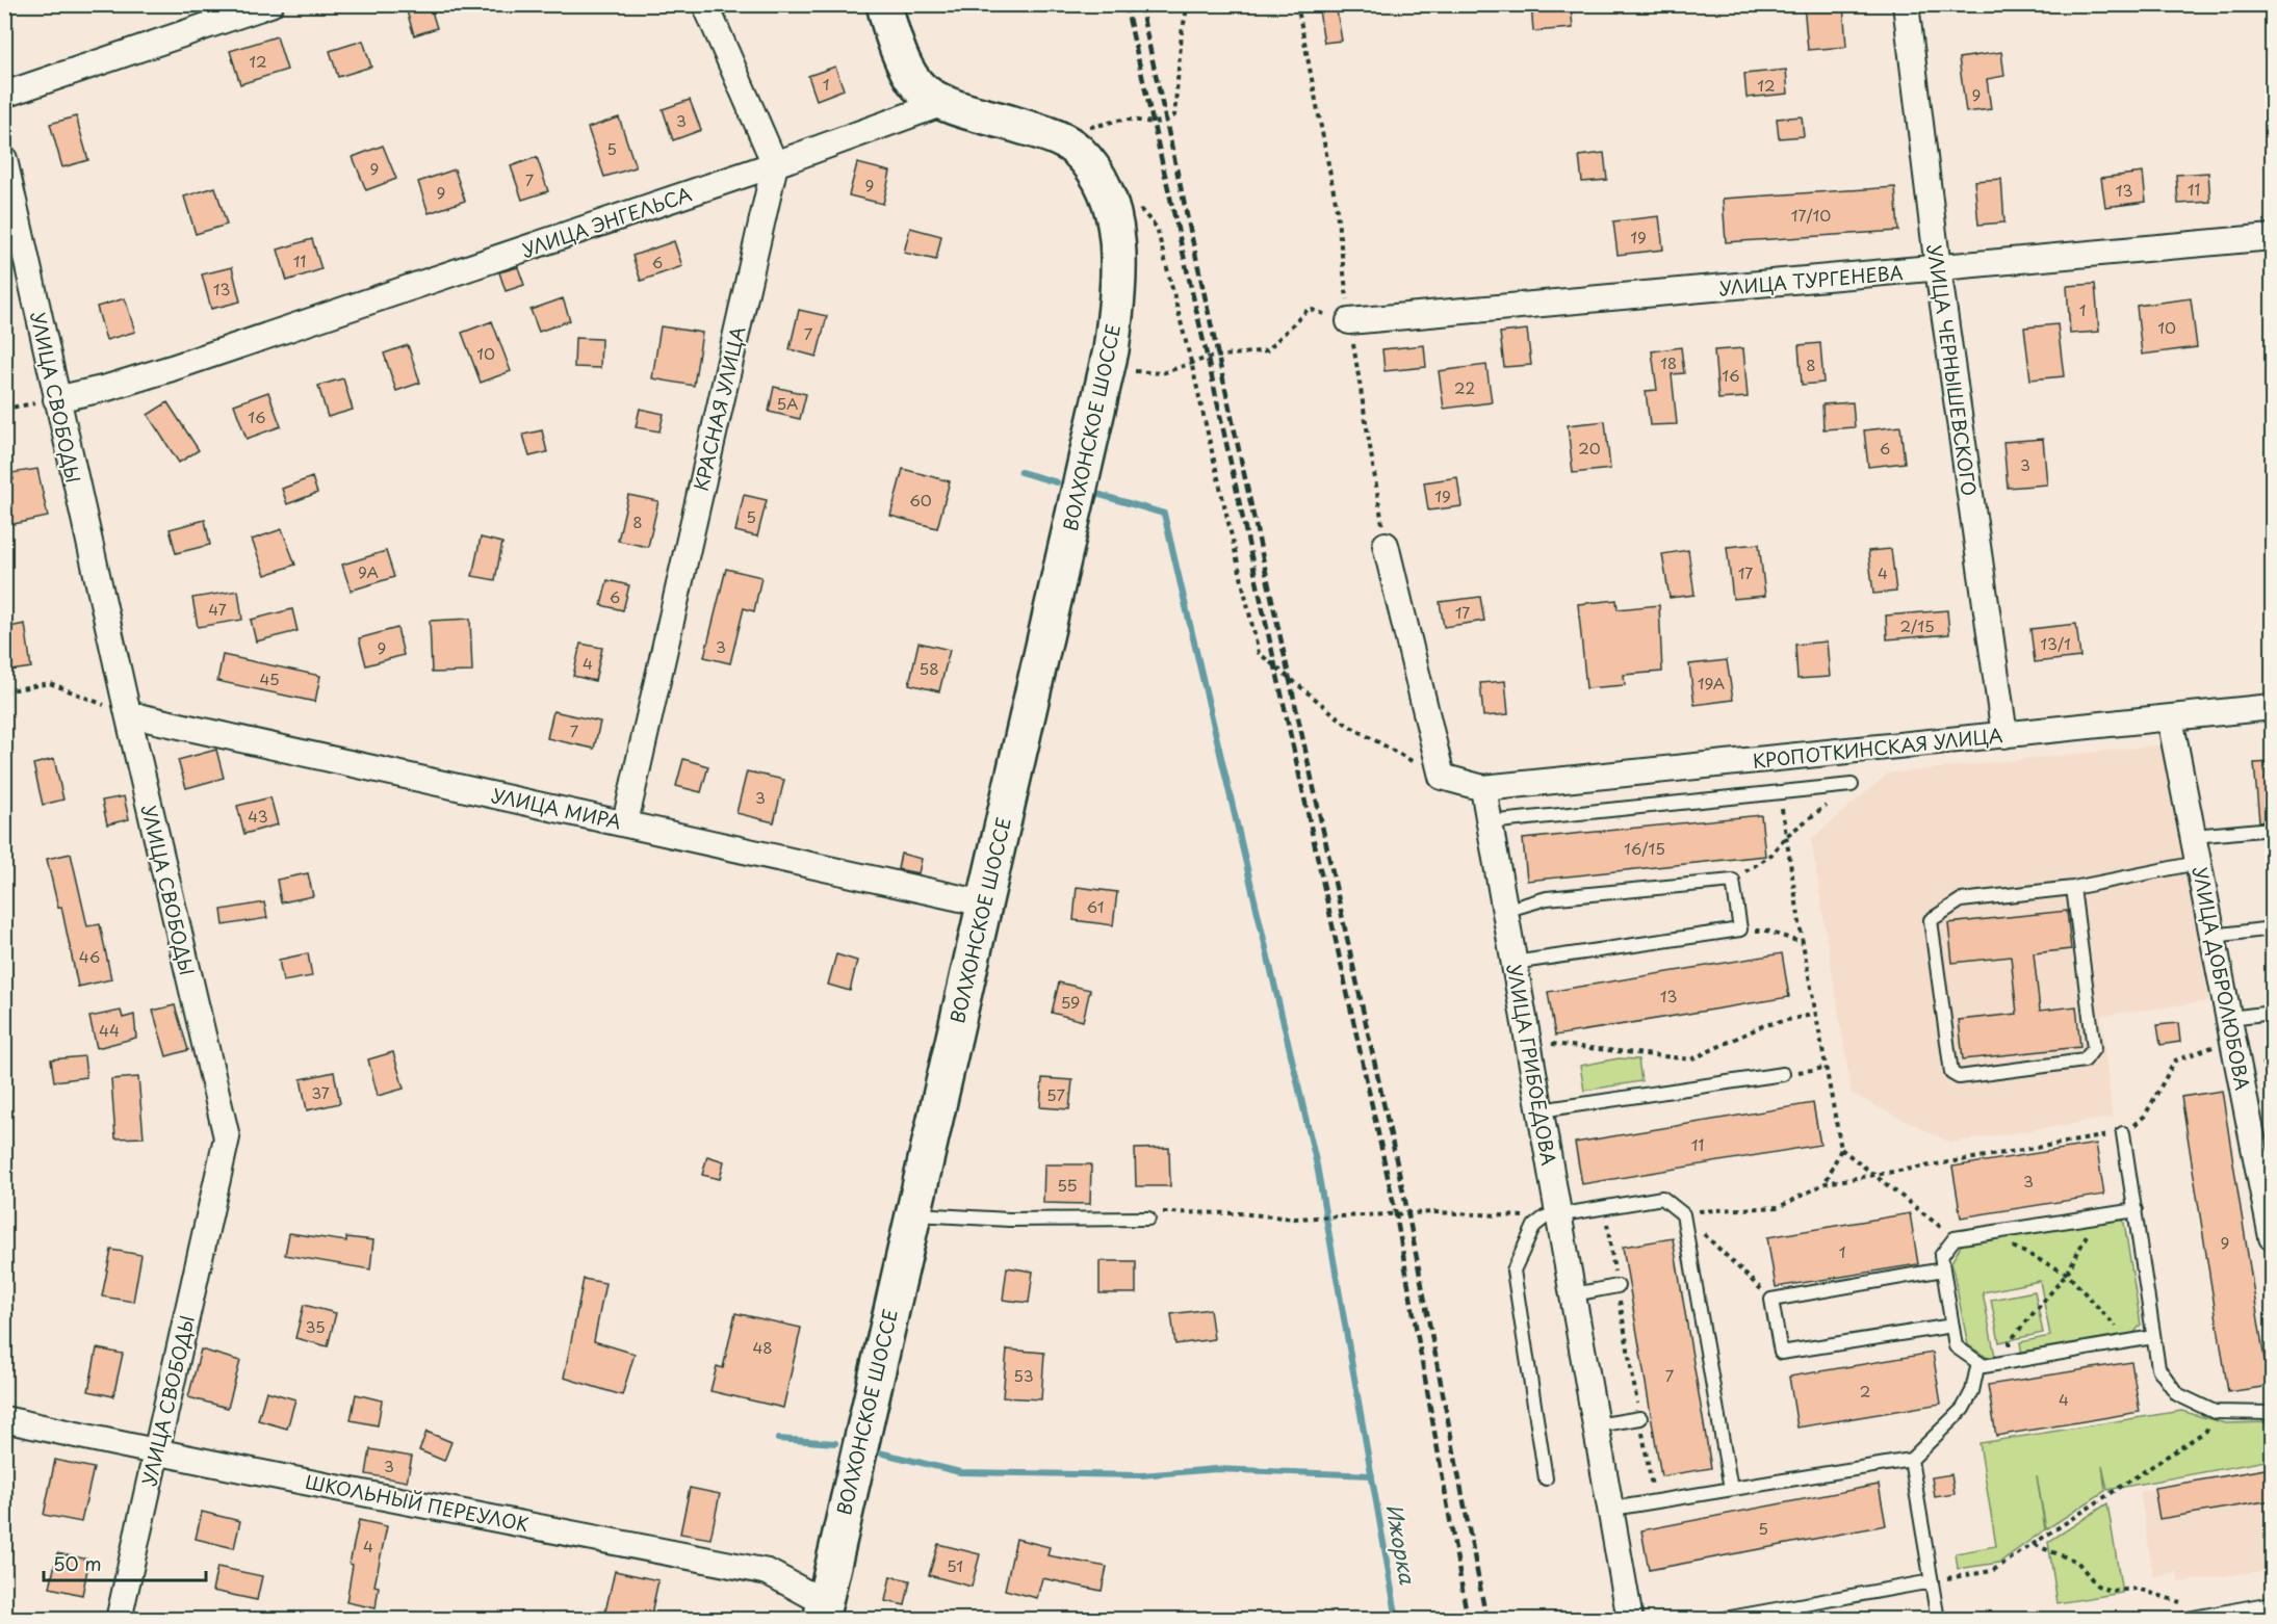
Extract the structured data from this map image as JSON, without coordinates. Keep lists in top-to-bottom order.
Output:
{
  "streets": {
    "street": [
      "УЛИЦА ЭНГЕЛЬСА",
      "УЛИЦА ТУРГЕНЕВА",
      "УЛИЦА ЧЕРНЫШЕВСКОГО",
      "УЛИЦА СВОБОДЫ",
      "КРАСНАЯ УЛИЦА",
      "ВОЛХОНСКОЕ ШОССЕ",
      "КРОПОТКИНСКАЯ УЛИЦА",
      "УЛИЦА МИРА",
      "УЛИЦА ДОБРОЛЮБОВА",
      "УЛИЦА ГРИБОЕДОВА",
      "ШКОЛЬНЫЙ ПЕРЕУЛОК"
    ]
  },
  "crossings": [
    ["УЛИЦА ЭНГЕЛЬСА", "УЛИЦА СВОБОДЫ"],
    ["УЛИЦА ЭНГЕЛЬСА", "КРАСНАЯ УЛИЦА"],
    ["УЛИЦА ТУРГЕНЕВА", "УЛИЦА ЧЕРНЫШЕВСКОГО"],
    ["УЛИЦА ЧЕРНЫШЕВСКОГО", "КРОПОТКИНСКАЯ УЛИЦА"],
    ["УЛИЦА СВОБОДЫ", "УЛИЦА МИРА"],
    ["УЛИЦА СВОБОДЫ", "ШКОЛЬНЫЙ ПЕРЕУЛОК"],
    ["КРАСНАЯ УЛИЦА", "УЛИЦА МИРА"],
    ["ВОЛХОНСКОЕ ШОССЕ", "УЛИЦА МИРА"],
    ["ВОЛХОНСКОЕ ШОССЕ", "ШКОЛЬНЫЙ ПЕРЕУЛОК"],
    ["КРОПОТКИНСКАЯ УЛИЦА", "УЛИЦА ДОБРОЛЮБОВА"],
    ["КРОПОТКИНСКАЯ УЛИЦА", "УЛИЦА ГРИБОЕДОВА"]
  ],
  "water": ["Ижорка"],
  "house_numbers": [
    "12",
    "1",
    "12",
    "9",
    "3",
    "5",
    "9",
    "7",
    "9",
    "11",
    "13",
    "9",
    "17/10",
    "19",
    "11",
    "6",
    "13",
    "1",
    "10",
    "7",
    "10",
    "18",
    "8",
    "16",
    "22",
    "5А",
    "16",
    "20",
    "6",
    "3",
    "19",
    "60",
    "5",
    "8",
    "9А",
    "17",
    "4",
    "6",
    "47",
    "17",
    "2/15",
    "13/1",
    "3",
    "9",
    "4",
    "58",
    "45",
    "19А",
    "7",
    "3",
    "43",
    "16/15",
    "61",
    "46",
    "13",
    "59",
    "44",
    "37",
    "57",
    "11",
    "3",
    "55",
    "9",
    "1",
    "35",
    "48",
    "53",
    "7",
    "2",
    "4",
    "3",
    "5",
    "4",
    "51"
  ],
  "scale_bar": "50 m"
}
